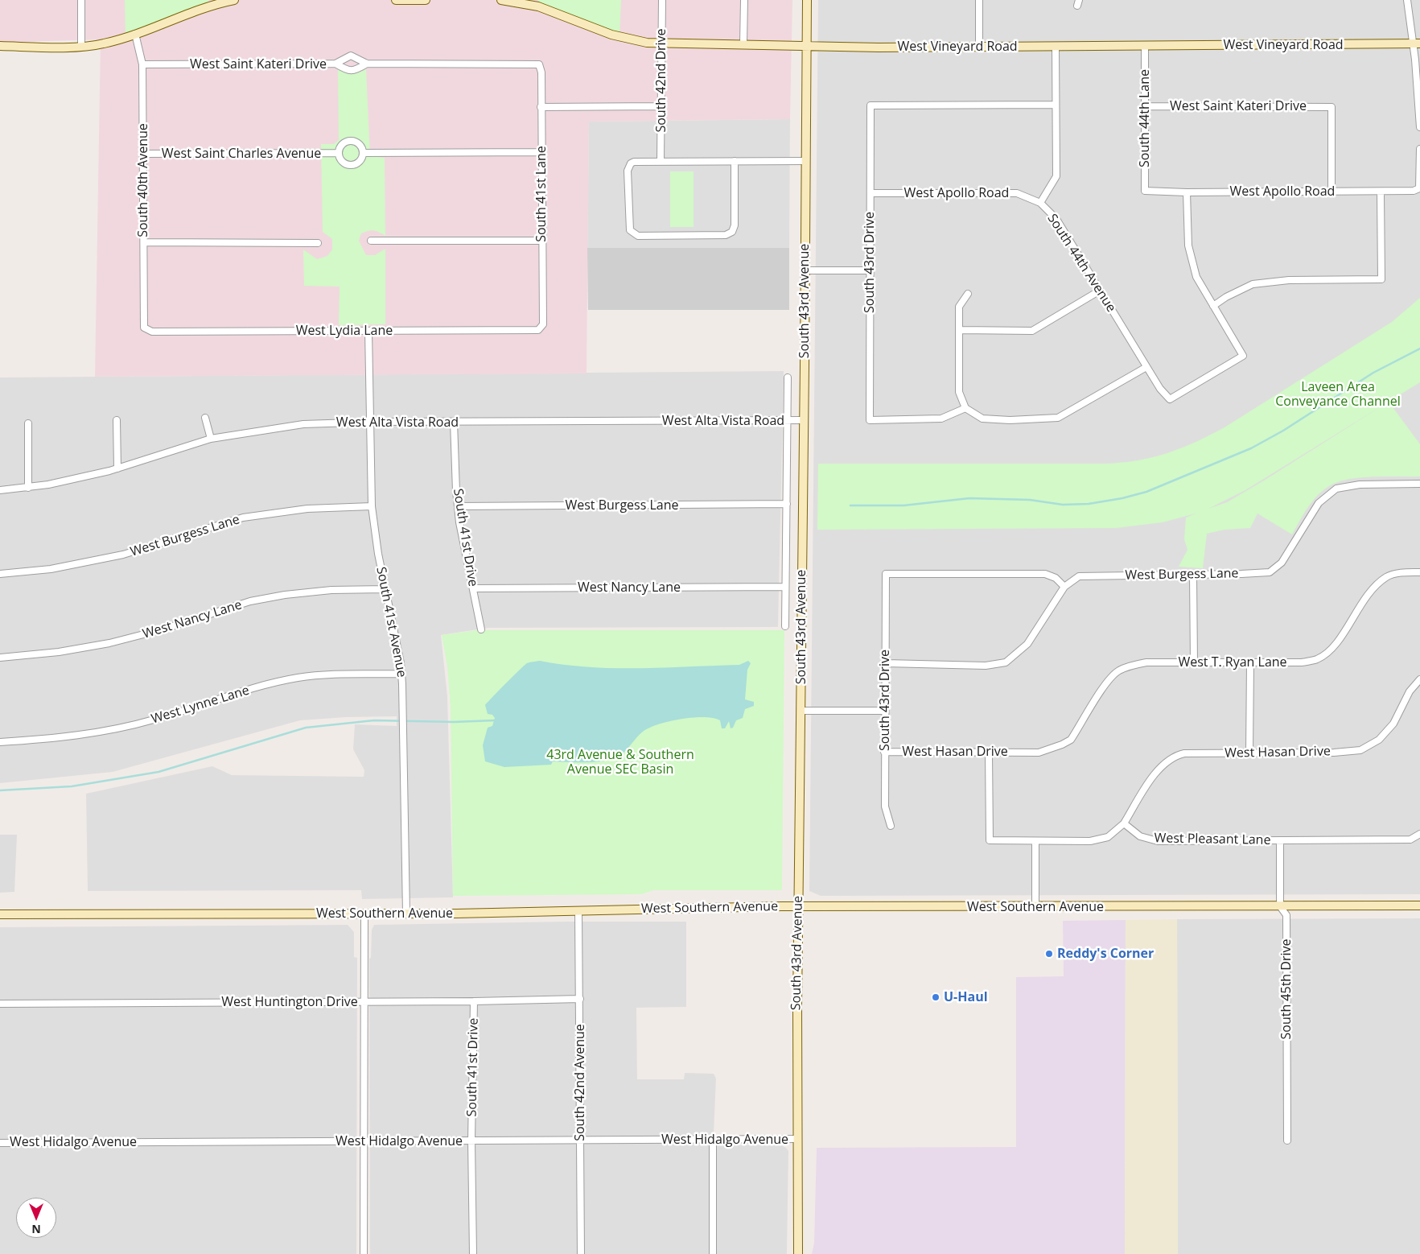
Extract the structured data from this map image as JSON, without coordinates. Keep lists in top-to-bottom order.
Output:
{
  "streets": {
    "main road": ["West Vineyard Road", "South 43rd Avenue", "West Southern Avenue"],
    "street": [
      "West Saint Kateri Drive",
      "South 42nd Drive",
      "South 44th Lane",
      "West Saint Charles Avenue",
      "South 40th Avenue",
      "West Apollo Road",
      "South 41st Lane",
      "South 43rd Drive",
      "South 44th Avenue",
      "West Lydia Lane",
      "West Alta Vista Road",
      "West Burgess Lane",
      "South 41st Drive",
      "West Nancy Lane",
      "South 41st Avenue",
      "West T. Ryan Lane",
      "West Lynne Lane",
      "West Hasan Drive",
      "West Pleasant Lane",
      "South 45th Drive",
      "West Huntington Drive",
      "South 42nd Avenue",
      "West Hidalgo Avenue"
    ]
  },
  "crossings": [
    ["West Vineyard Road", "South 42nd Drive"],
    ["West Vineyard Road", "South 44th Lane"],
    ["West Vineyard Road", "South 44th Avenue"],
    ["West Vineyard Road", "South 43rd Avenue"],
    ["West Saint Kateri Drive", "South 44th Lane"],
    ["West Saint Kateri Drive", "South 40th Avenue"],
    ["West Saint Kateri Drive", "West Apollo Road"],
    ["West Saint Kateri Drive", "South 41st Lane"],
    ["South 44th Lane", "West Apollo Road"],
    ["West Saint Charles Avenue", "South 40th Avenue"],
    ["South 40th Avenue", "West Lydia Lane"],
    ["West Apollo Road", "South 43rd Drive"],
    ["West Apollo Road", "South 44th Avenue"],
    ["South 41st Lane", "West Lydia Lane"],
    ["South 43rd Drive", "South 44th Avenue"],
    ["South 43rd Drive", "West Burgess Lane"],
    ["South 43rd Drive", "West Hasan Drive"],
    ["South 43rd Avenue", "West Alta Vista Road"],
    ["South 43rd Avenue", "West Burgess Lane"],
    ["South 43rd Avenue", "West Nancy Lane"],
    ["South 43rd Avenue", "West Southern Avenue"],
    ["South 43rd Avenue", "West Hidalgo Avenue"],
    ["West Lydia Lane", "South 41st Avenue"],
    ["West Alta Vista Road", "South 41st Drive"],
    ["West Alta Vista Road", "South 41st Avenue"],
    ["West Burgess Lane", "South 41st Drive"],
    ["West Burgess Lane", "South 41st Avenue"],
    ["South 41st Drive", "West Nancy Lane"],
    ["South 41st Drive", "West Huntington Drive"],
    ["South 41st Drive", "West Hidalgo Avenue"],
    ["West Nancy Lane", "South 41st Avenue"],
    ["South 41st Avenue", "West Lynne Lane"],
    ["South 41st Avenue", "West Southern Avenue"],
    ["West T. Ryan Lane", "West Hasan Drive"],
    ["West Hasan Drive", "West Pleasant Lane"],
    ["West Pleasant Lane", "South 45th Drive"],
    ["West Southern Avenue", "South 45th Drive"],
    ["West Southern Avenue", "South 42nd Avenue"],
    ["West Huntington Drive", "South 42nd Avenue"],
    ["South 42nd Avenue", "West Hidalgo Avenue"]
  ],
  "parks": ["Laveen Area Conveyance Channel", "43rd Avenue & Southern Avenue SEC Basin"],
  "places": ["Reddy's Corner", "U-Haul"],
  "north": "bottom"
}
